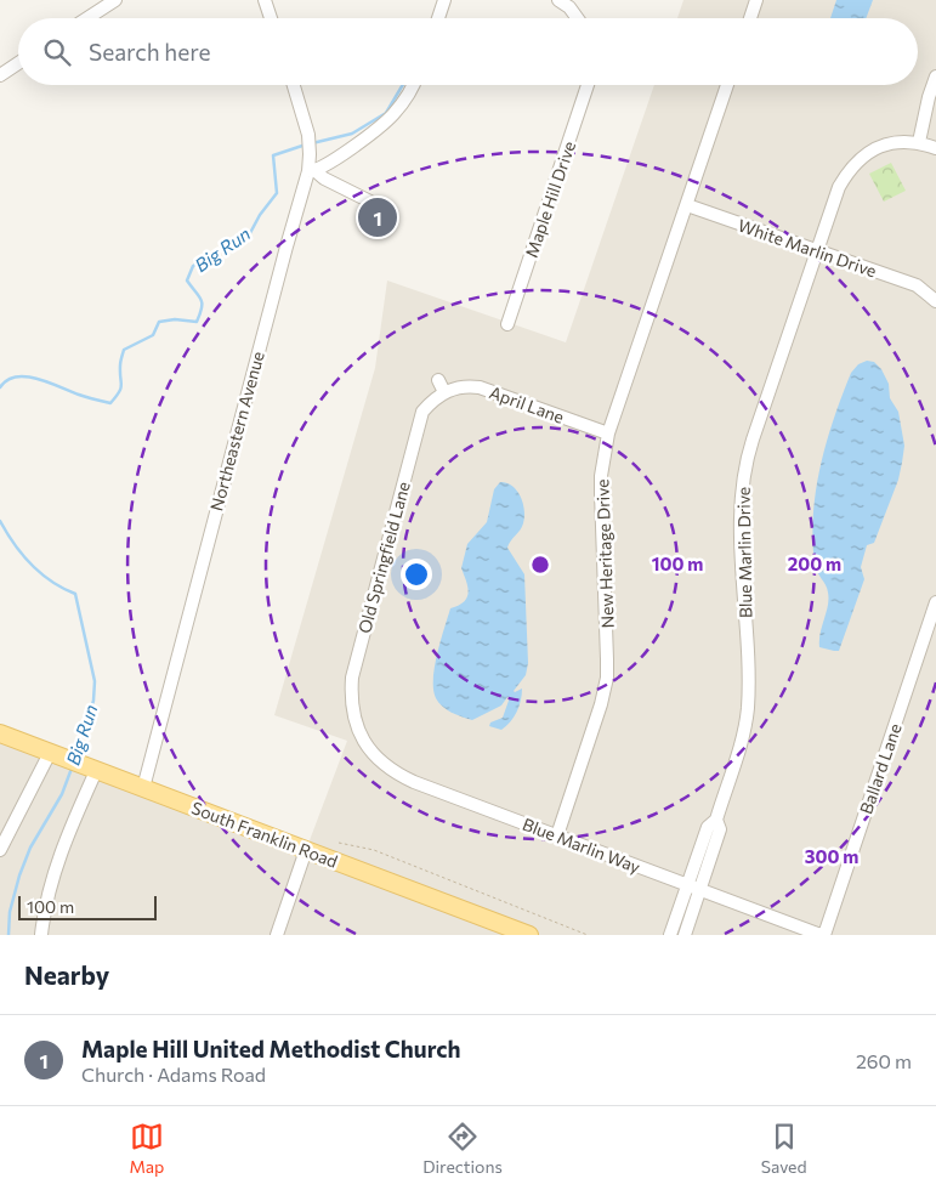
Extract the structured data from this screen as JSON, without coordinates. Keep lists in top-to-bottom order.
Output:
{
  "streets": {
    "main road": ["South Franklin Road"],
    "street": [
      "Maple Hill Drive",
      "White Marlin Drive",
      "April Lane",
      "Northeastern Avenue",
      "Blue Marlin Drive",
      "New Heritage Drive",
      "Old Springfield Lane",
      "Ballard Lane",
      "Blue Marlin Way"
    ]
  },
  "crossings": [
    ["White Marlin Drive", "Blue Marlin Drive"],
    ["White Marlin Drive", "New Heritage Drive"],
    ["April Lane", "New Heritage Drive"],
    ["April Lane", "Old Springfield Lane"],
    ["Northeastern Avenue", "South Franklin Road"],
    ["Blue Marlin Drive", "Blue Marlin Way"],
    ["New Heritage Drive", "Blue Marlin Way"],
    ["Old Springfield Lane", "Blue Marlin Way"],
    ["Ballard Lane", "Blue Marlin Way"]
  ],
  "water": ["Big Run"],
  "scale_bar": "100 m",
  "page": {
    "search": "Search here",
    "pins": "1",
    "scale": "100 m",
    "heading": "Nearby",
    "list": [
      {
        "mark": "1",
        "name": "Maple Hill United Methodist Church",
        "note": "Church · Adams Road",
        "value": "260 m"
      }
    ],
    "nav": ["Map", "Directions", "Saved"]
  },
  "rings": ["100 m", "200 m", "300 m"]
}
